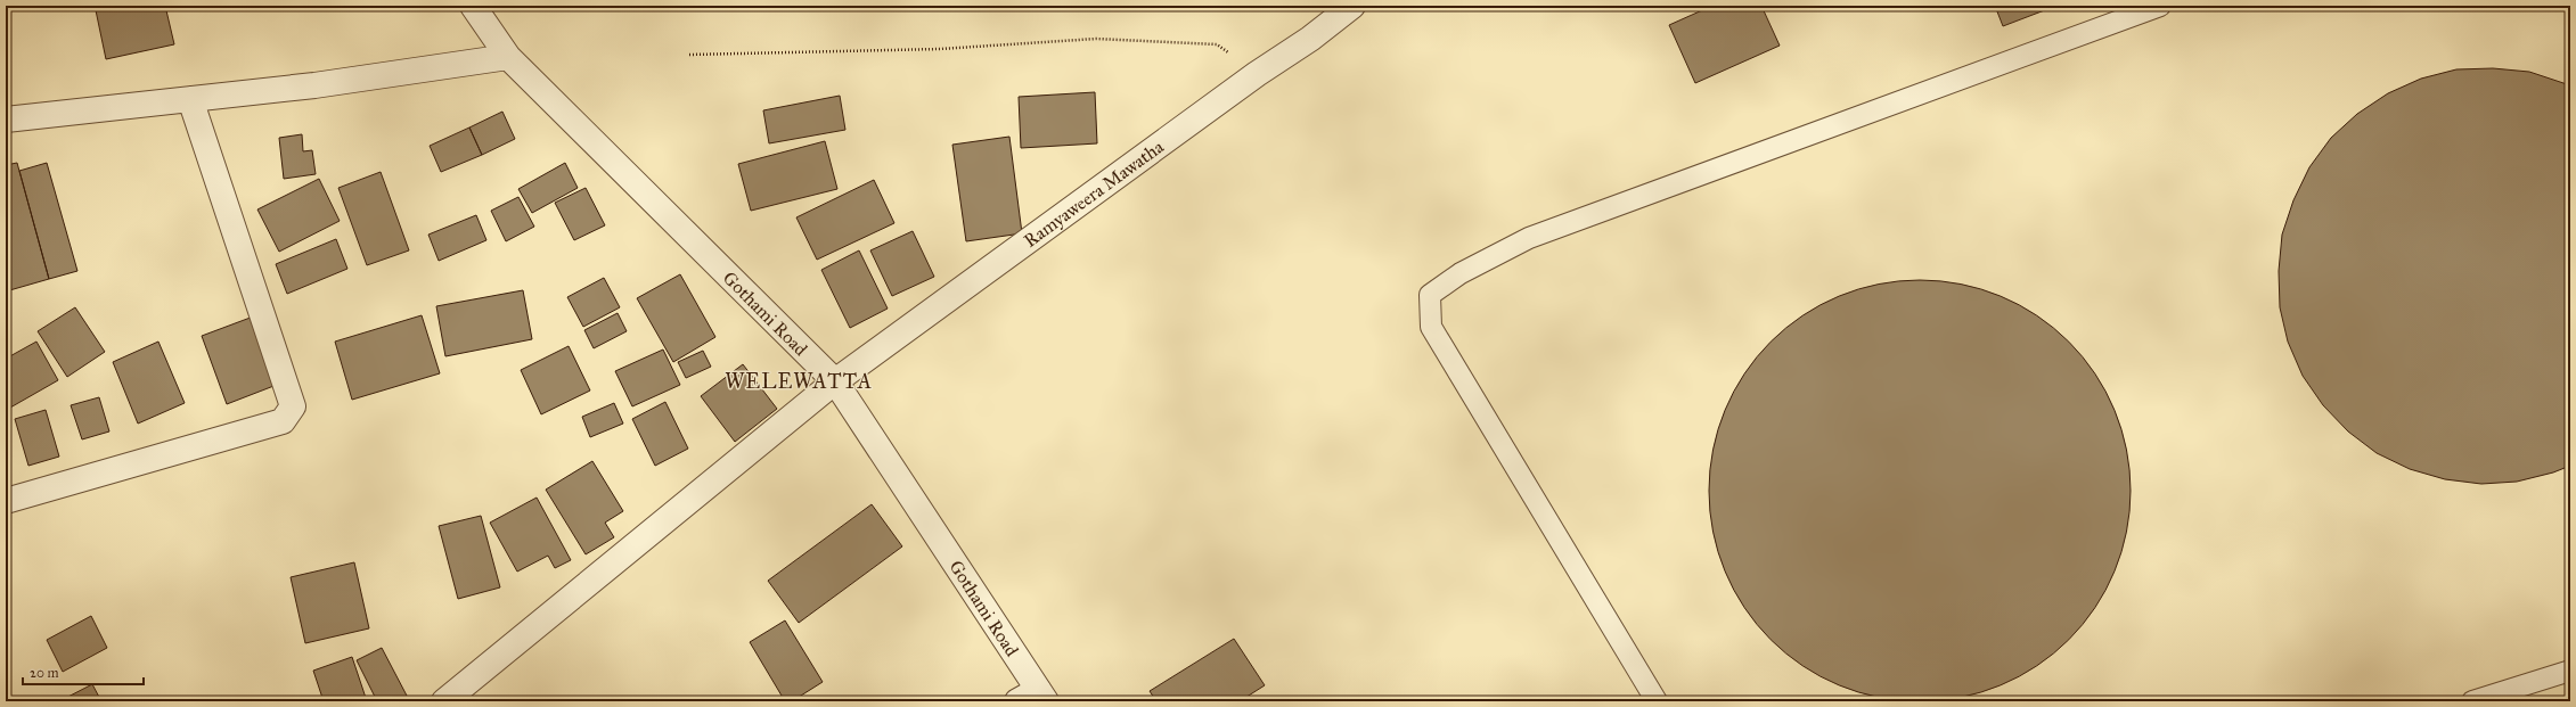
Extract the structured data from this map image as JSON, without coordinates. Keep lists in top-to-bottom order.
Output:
{
  "streets": {
    "street": ["Ramyaweera Mawatha", "Gothami Road"]
  },
  "crossings": [
    ["Ramyaweera Mawatha", "Gothami Road"]
  ],
  "districts": ["WELEWATTA"],
  "scale_bar": "20 m"
}
